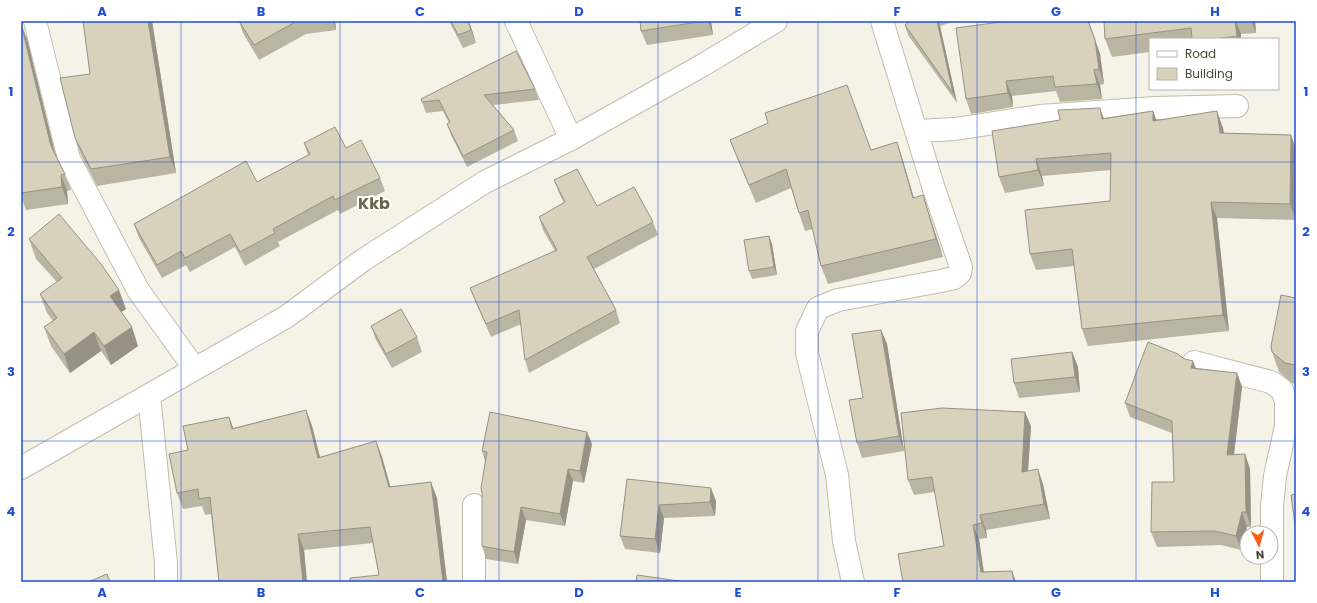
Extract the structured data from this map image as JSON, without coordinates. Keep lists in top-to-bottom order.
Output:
{
  "districts": ["Kkb"],
  "legend": ["Road", "Building"],
  "north": "bottom",
  "grid": {
    "columns": [
      "A",
      "B",
      "C",
      "D",
      "E",
      "F",
      "G",
      "H"
    ],
    "rows": [
      "1",
      "2",
      "3",
      "4"
    ]
  }
}
